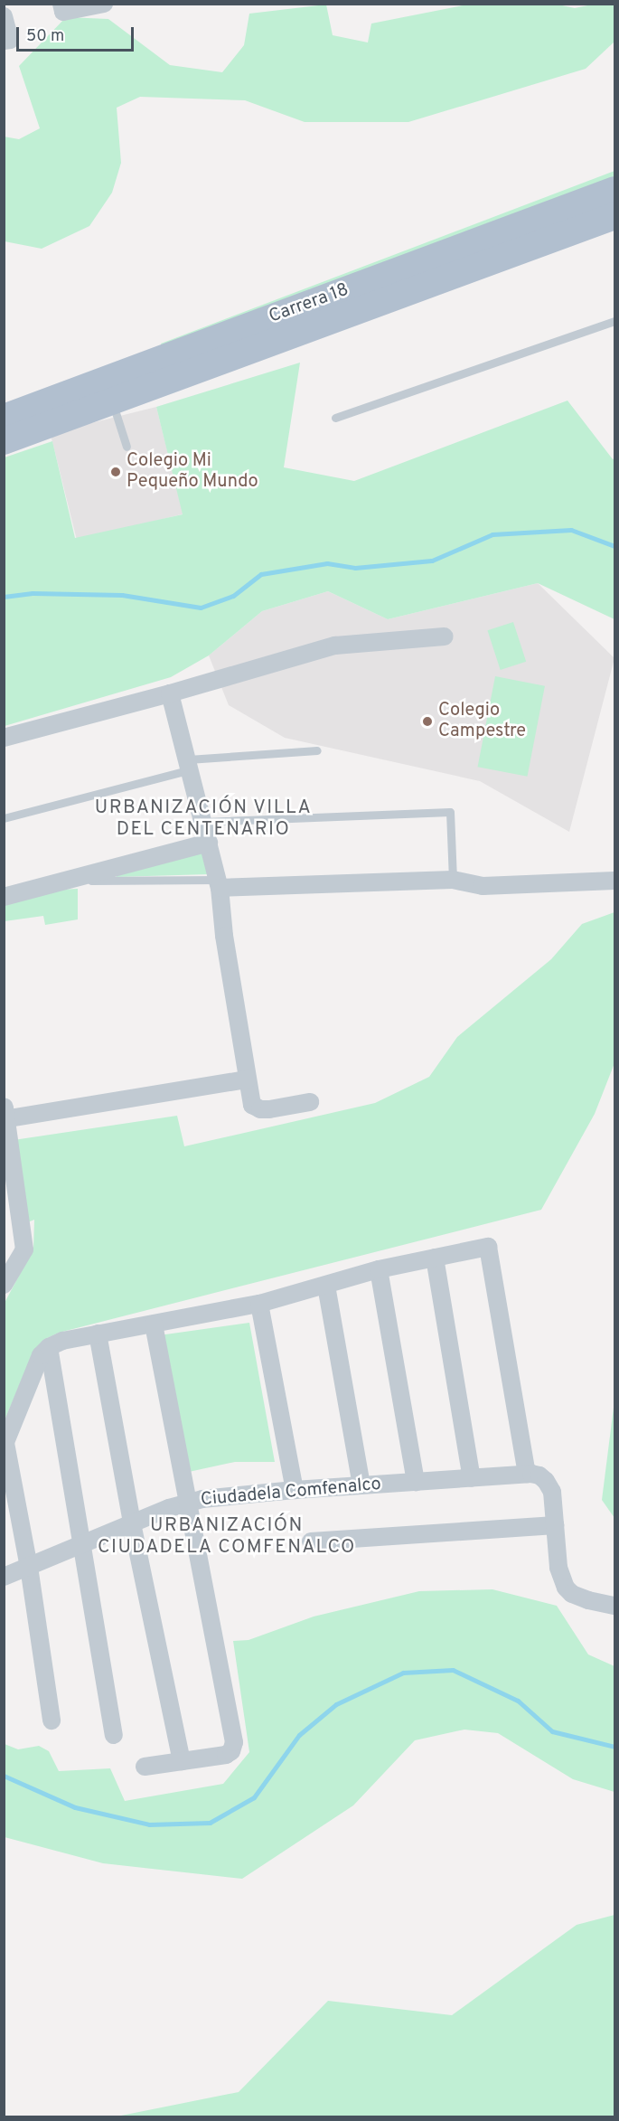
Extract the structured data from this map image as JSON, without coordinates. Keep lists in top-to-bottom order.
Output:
{
  "streets": {
    "main road": ["Carrera 18"],
    "street": ["Ciudadela Comfenalco"]
  },
  "districts": ["URBANIZACIÓN VILLA DEL CENTENARIO", "URBANIZACIÓN CIUDADELA COMFENALCO"],
  "places": ["Colegio Mi Pequeño Mundo", "Colegio Campestre"],
  "scale_bar": "50 m"
}
